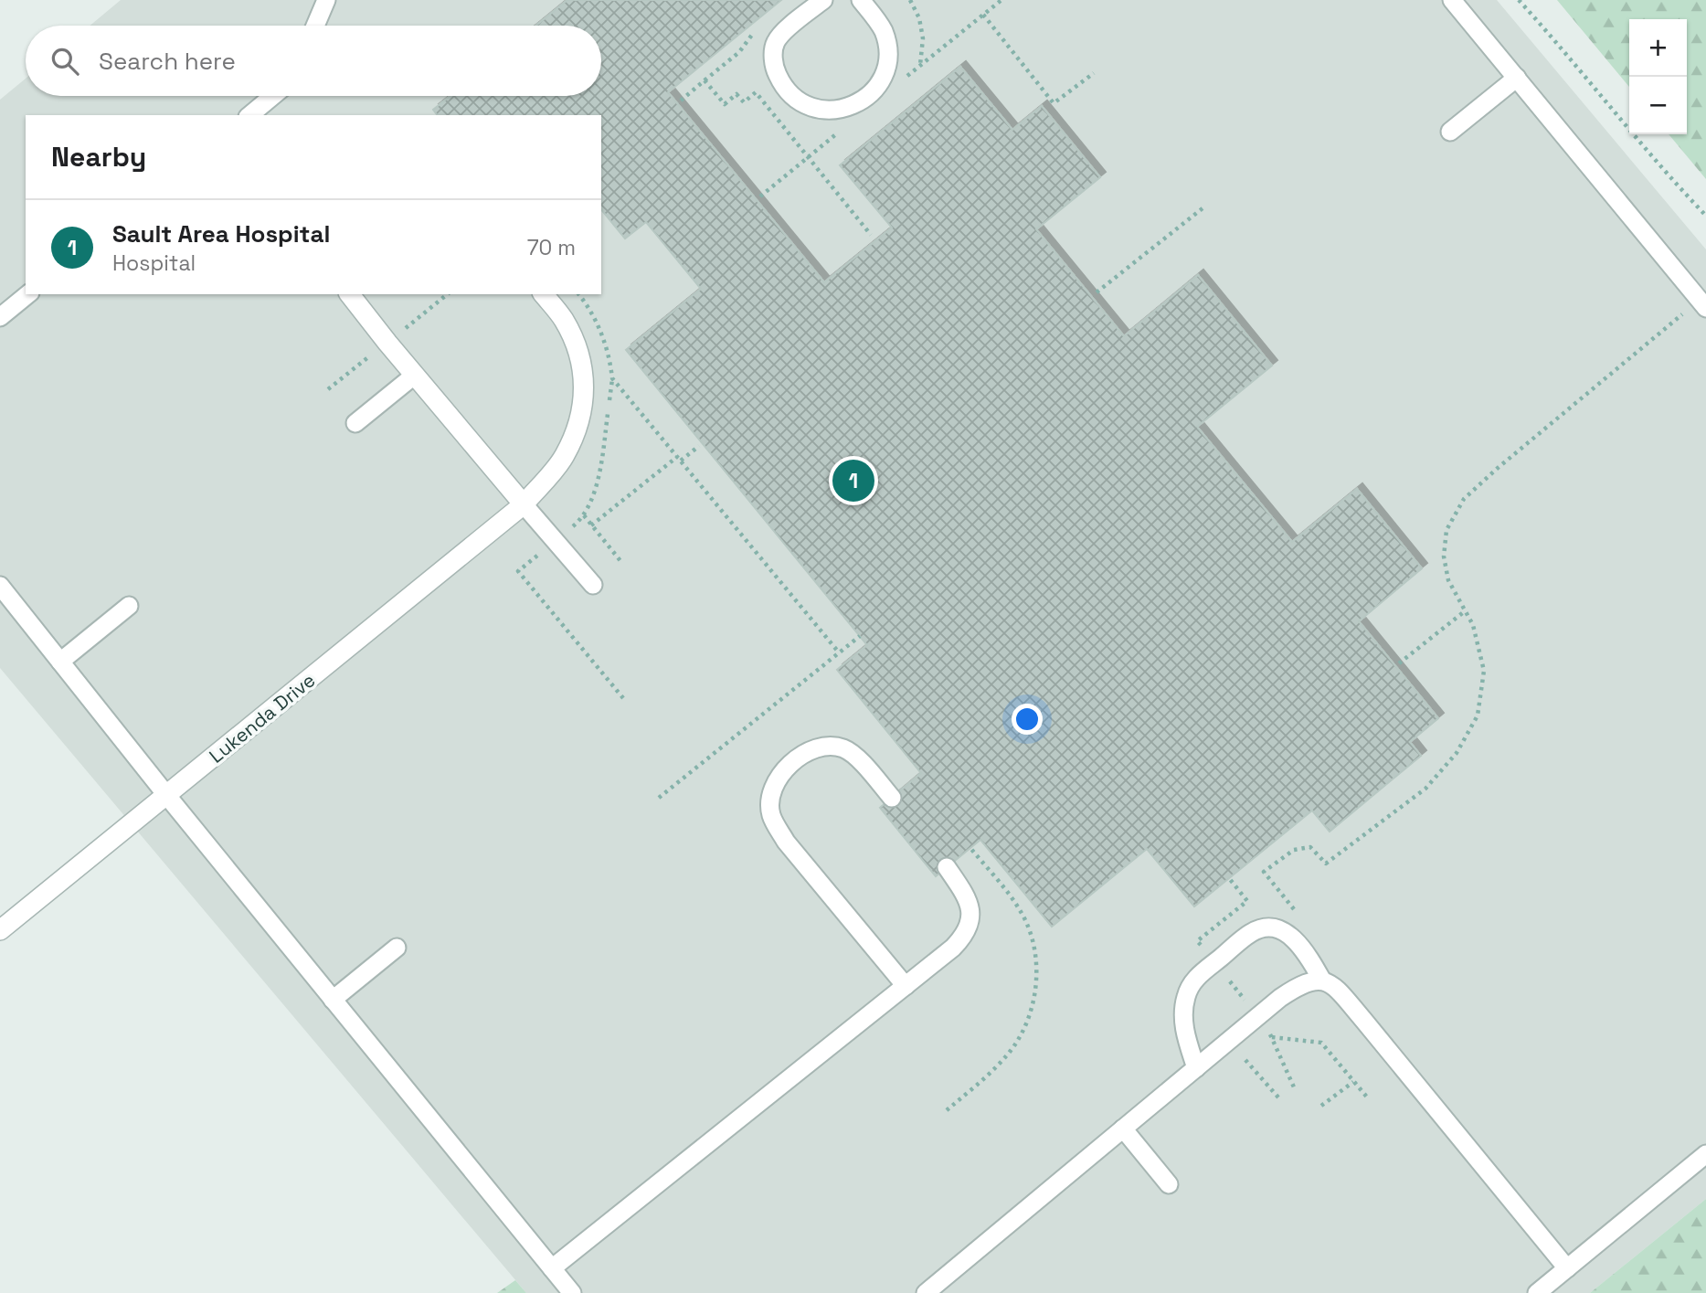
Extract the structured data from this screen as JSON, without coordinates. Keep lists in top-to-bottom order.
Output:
{
  "streets": {
    "street": ["Lukenda Drive"]
  },
  "page": {
    "map_buttons": ["+", "−"],
    "search": "Search here",
    "heading": "Nearby",
    "list": [
      {
        "mark": "1",
        "name": "Sault Area Hospital",
        "note": "Hospital",
        "value": "70 m"
      }
    ],
    "pins": "1"
  }
}
